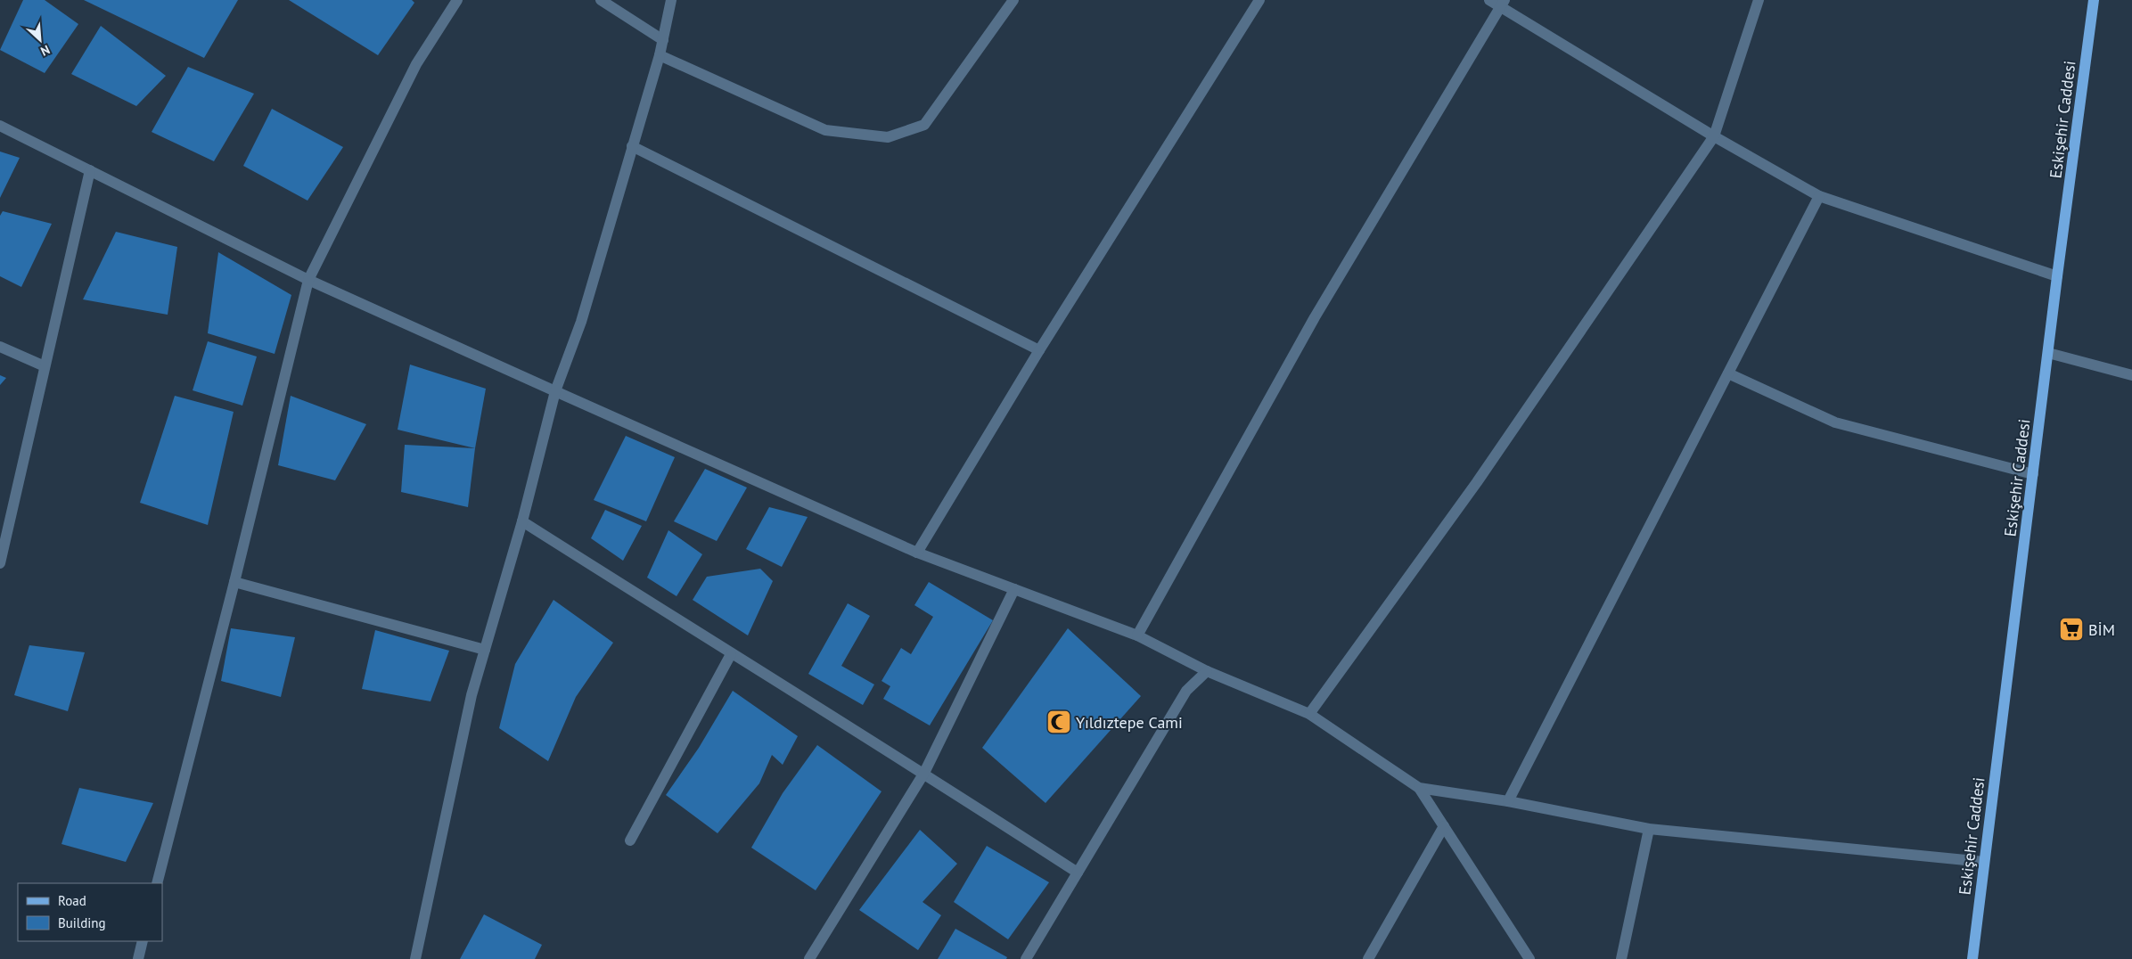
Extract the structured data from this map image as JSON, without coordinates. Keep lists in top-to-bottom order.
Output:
{
  "streets": {
    "main road": ["Eskişehir Caddesi"]
  },
  "places": {
    "supermarket": ["BİM"],
    "mosque": ["Yıldıztepe Cami"]
  },
  "legend": ["Road", "Building"],
  "north": "bottom right"
}
